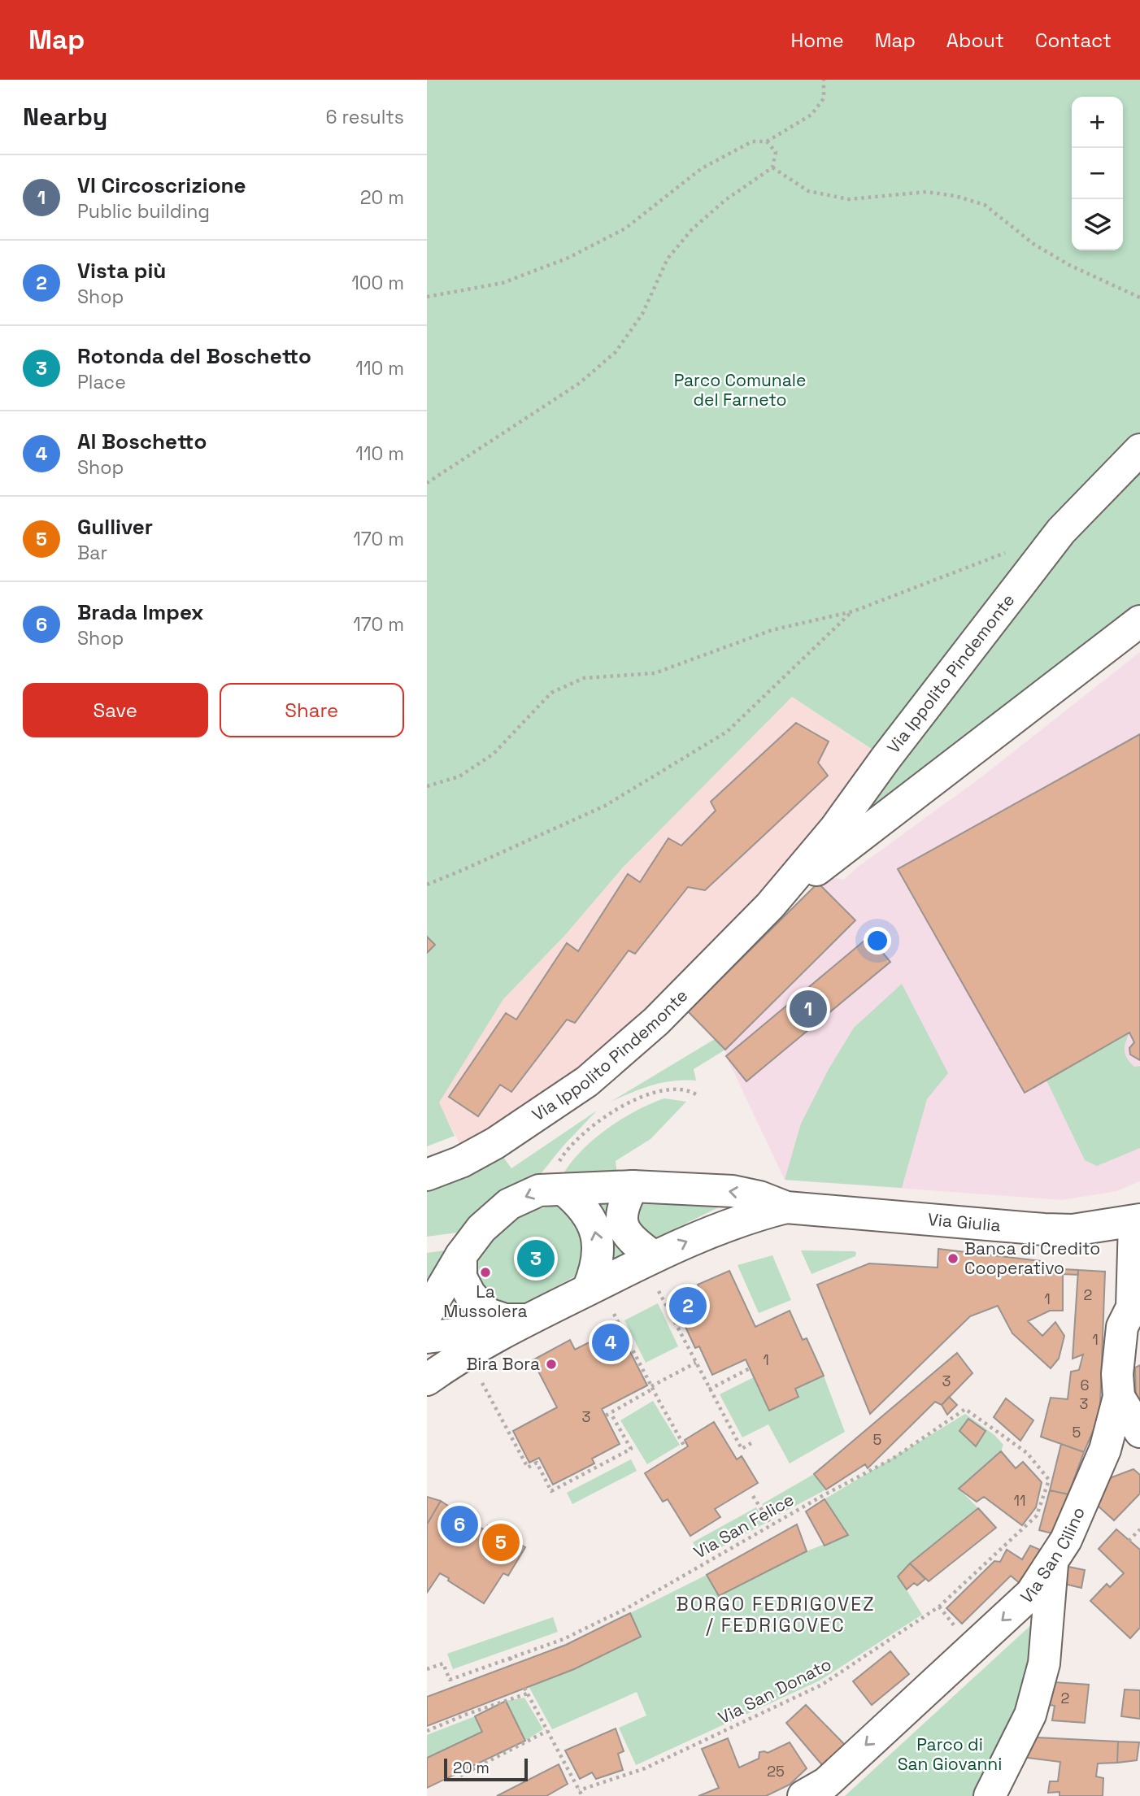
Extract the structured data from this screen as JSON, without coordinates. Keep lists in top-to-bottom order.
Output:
{
  "streets": {
    "street": ["Via Ippolito Pindemonte", "Via Giulia", "Via San Cilino"],
    "path": ["Via San Felice", "Via San Donato"]
  },
  "crossings": [
    ["Via Giulia", "Via San Cilino"],
    ["Via San Felice", "Via San Donato"]
  ],
  "one_way": ["Via San Cilino"],
  "districts": ["BORGO FEDRIGOVEZ / FEDRIGOVEC"],
  "parks": ["Parco Comunale del Farneto", "Parco di San Giovanni"],
  "places": ["Banca di Credito Cooperativo", "La Mussolera", "Bira Bora"],
  "house_numbers": [
    "2",
    "1",
    "1",
    "1",
    "3",
    "6",
    "3",
    "3",
    "5",
    "5",
    "11",
    "2",
    "25"
  ],
  "scale_bar": "20 m",
  "page": {
    "header": "Map",
    "nav": [
      "Home",
      "Map",
      "About",
      "Contact"
    ],
    "heading": ["Nearby", "6 results"],
    "map_buttons": ["+", "−"],
    "list": [
      {
        "mark": "1",
        "name": "VI Circoscrizione",
        "note": "Public building",
        "value": "20 m"
      },
      {
        "mark": "2",
        "name": "Vista più",
        "note": "Shop",
        "value": "100 m"
      },
      {
        "mark": "3",
        "name": "Rotonda del Boschetto",
        "note": "Place",
        "value": "110 m"
      },
      {
        "mark": "4",
        "name": "Al Boschetto",
        "note": "Shop",
        "value": "110 m"
      },
      {
        "mark": "5",
        "name": "Gulliver",
        "note": "Bar",
        "value": "170 m"
      },
      {
        "mark": "6",
        "name": "Brada Impex",
        "note": "Shop",
        "value": "170 m"
      }
    ],
    "buttons": ["Save", "Share"],
    "pins": [
      "1",
      "3",
      "2",
      "4",
      "6",
      "5"
    ],
    "scale": "20 m"
  }
}
